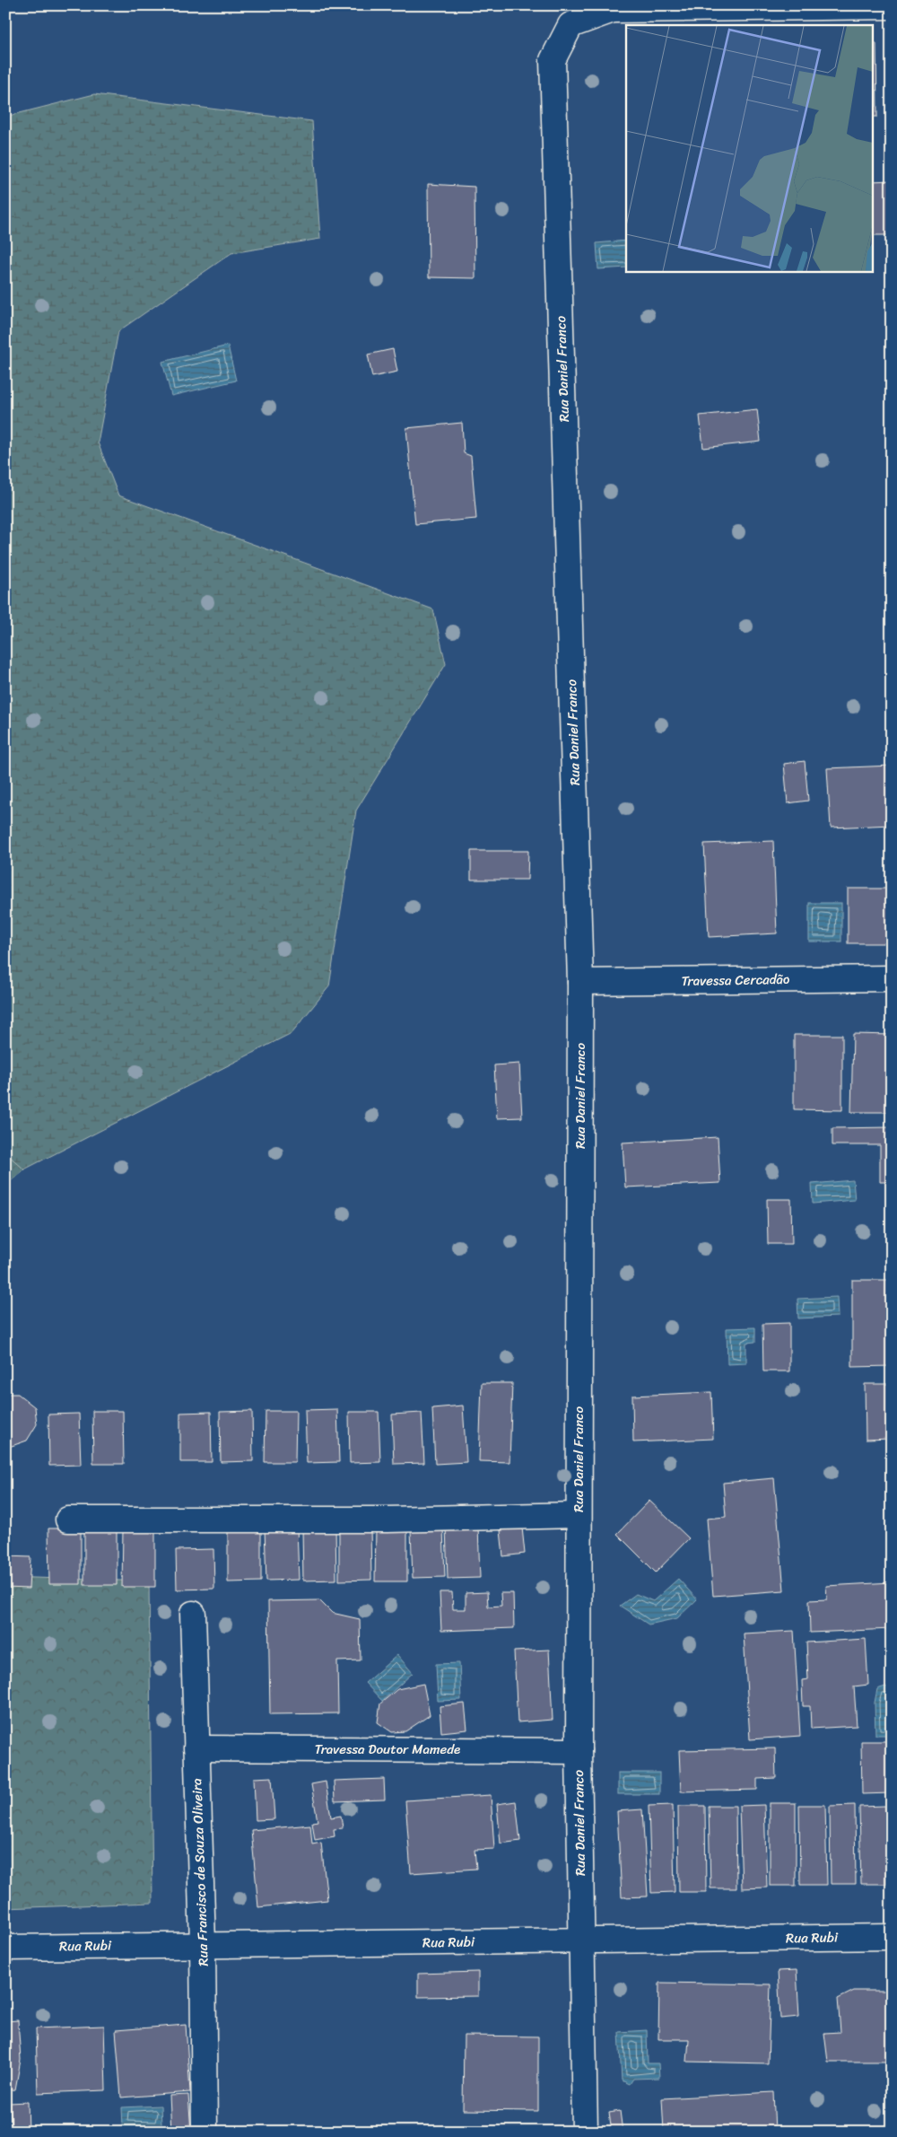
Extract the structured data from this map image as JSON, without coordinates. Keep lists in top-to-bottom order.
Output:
{
  "streets": {
    "street": [
      "Rua Daniel Franco",
      "Travessa Cercadão",
      "Travessa Doutor Mamede",
      "Rua Francisco de Souza Oliveira",
      "Rua Rubi"
    ]
  },
  "crossings": [
    ["Rua Daniel Franco", "Travessa Cercadão"],
    ["Rua Daniel Franco", "Travessa Doutor Mamede"],
    ["Rua Daniel Franco", "Rua Rubi"],
    ["Travessa Doutor Mamede", "Rua Francisco de Souza Oliveira"],
    ["Rua Francisco de Souza Oliveira", "Rua Rubi"]
  ]
}
